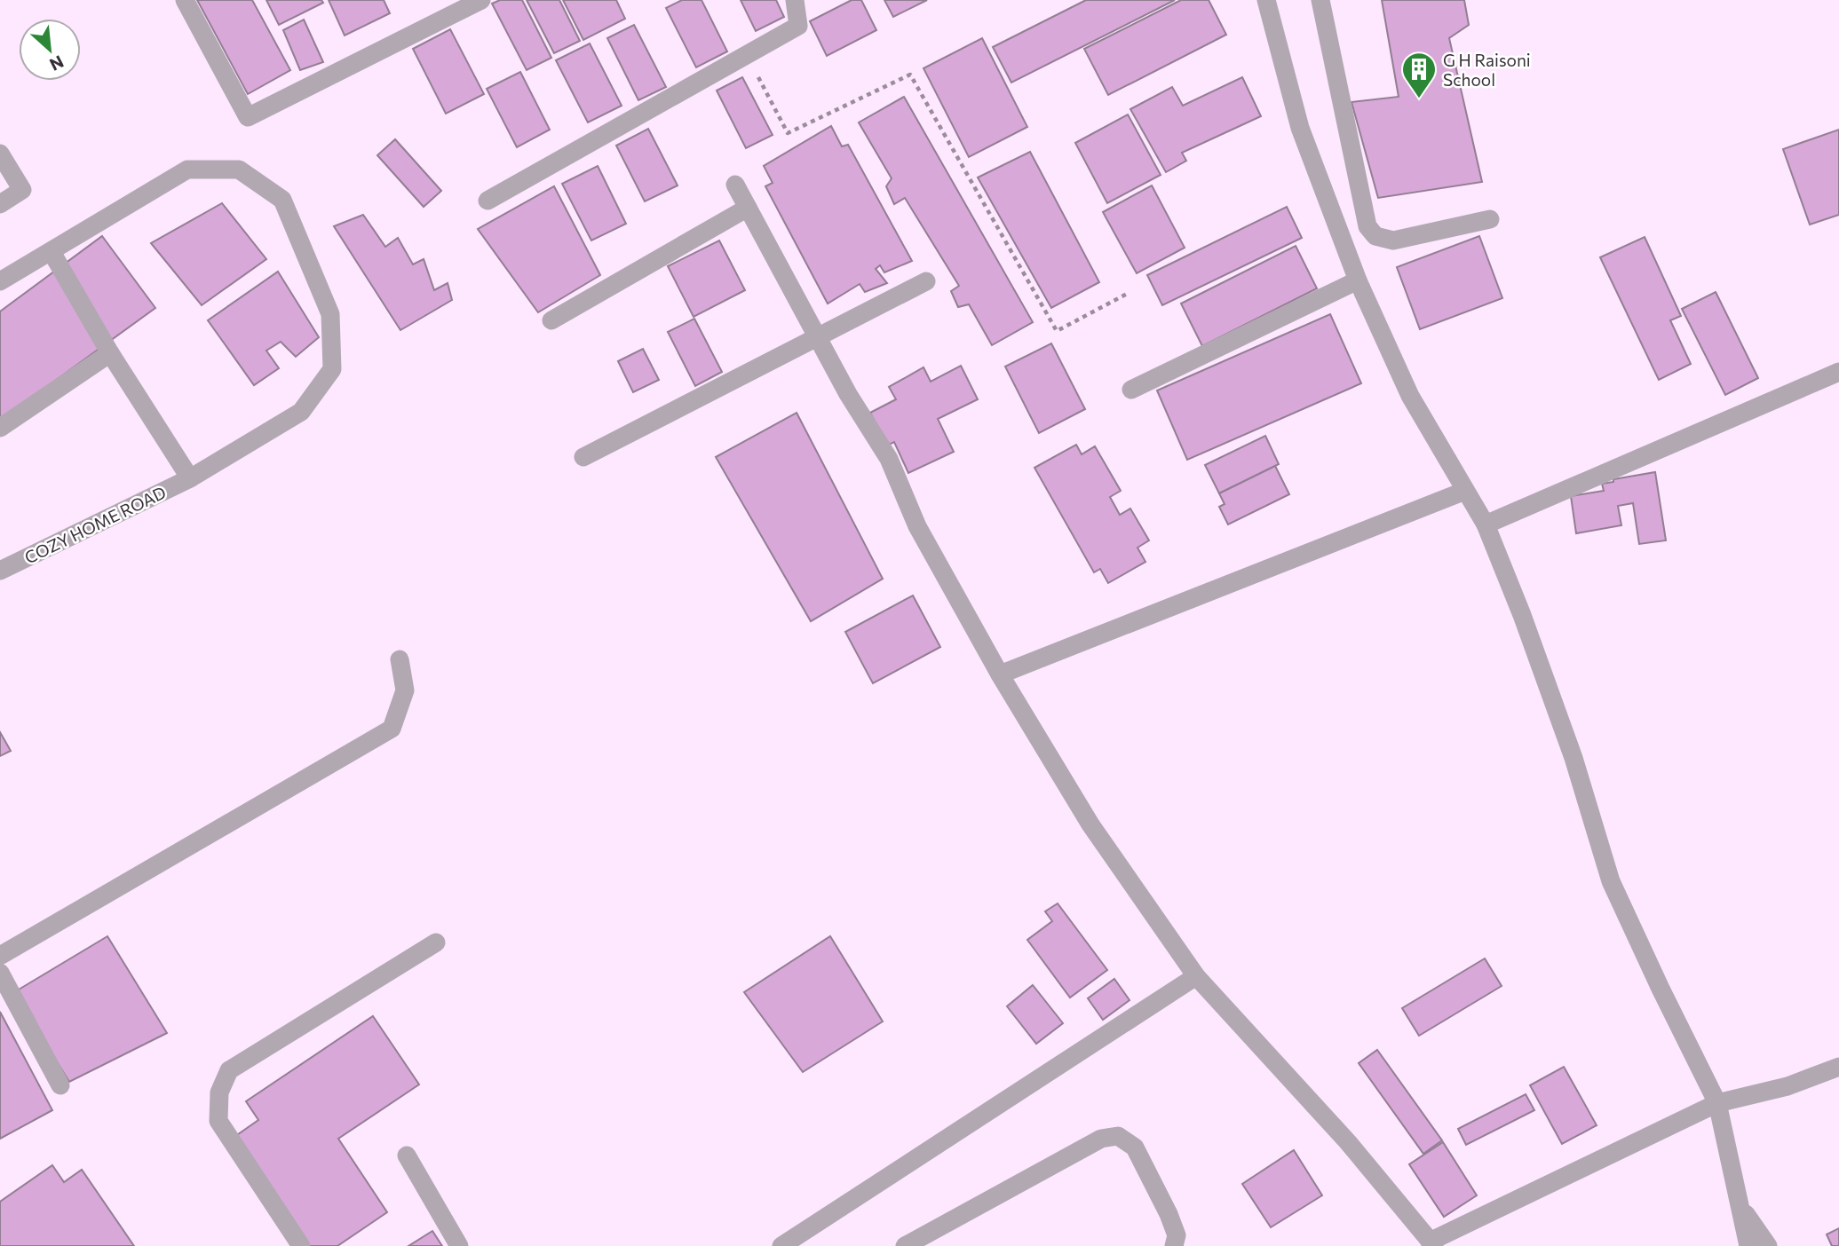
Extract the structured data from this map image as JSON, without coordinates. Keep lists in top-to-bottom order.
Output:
{
  "streets": {
    "street": ["COZY HOME ROAD"]
  },
  "places": {
    "building": ["G H Raisoni School"]
  },
  "north": "bottom right"
}
